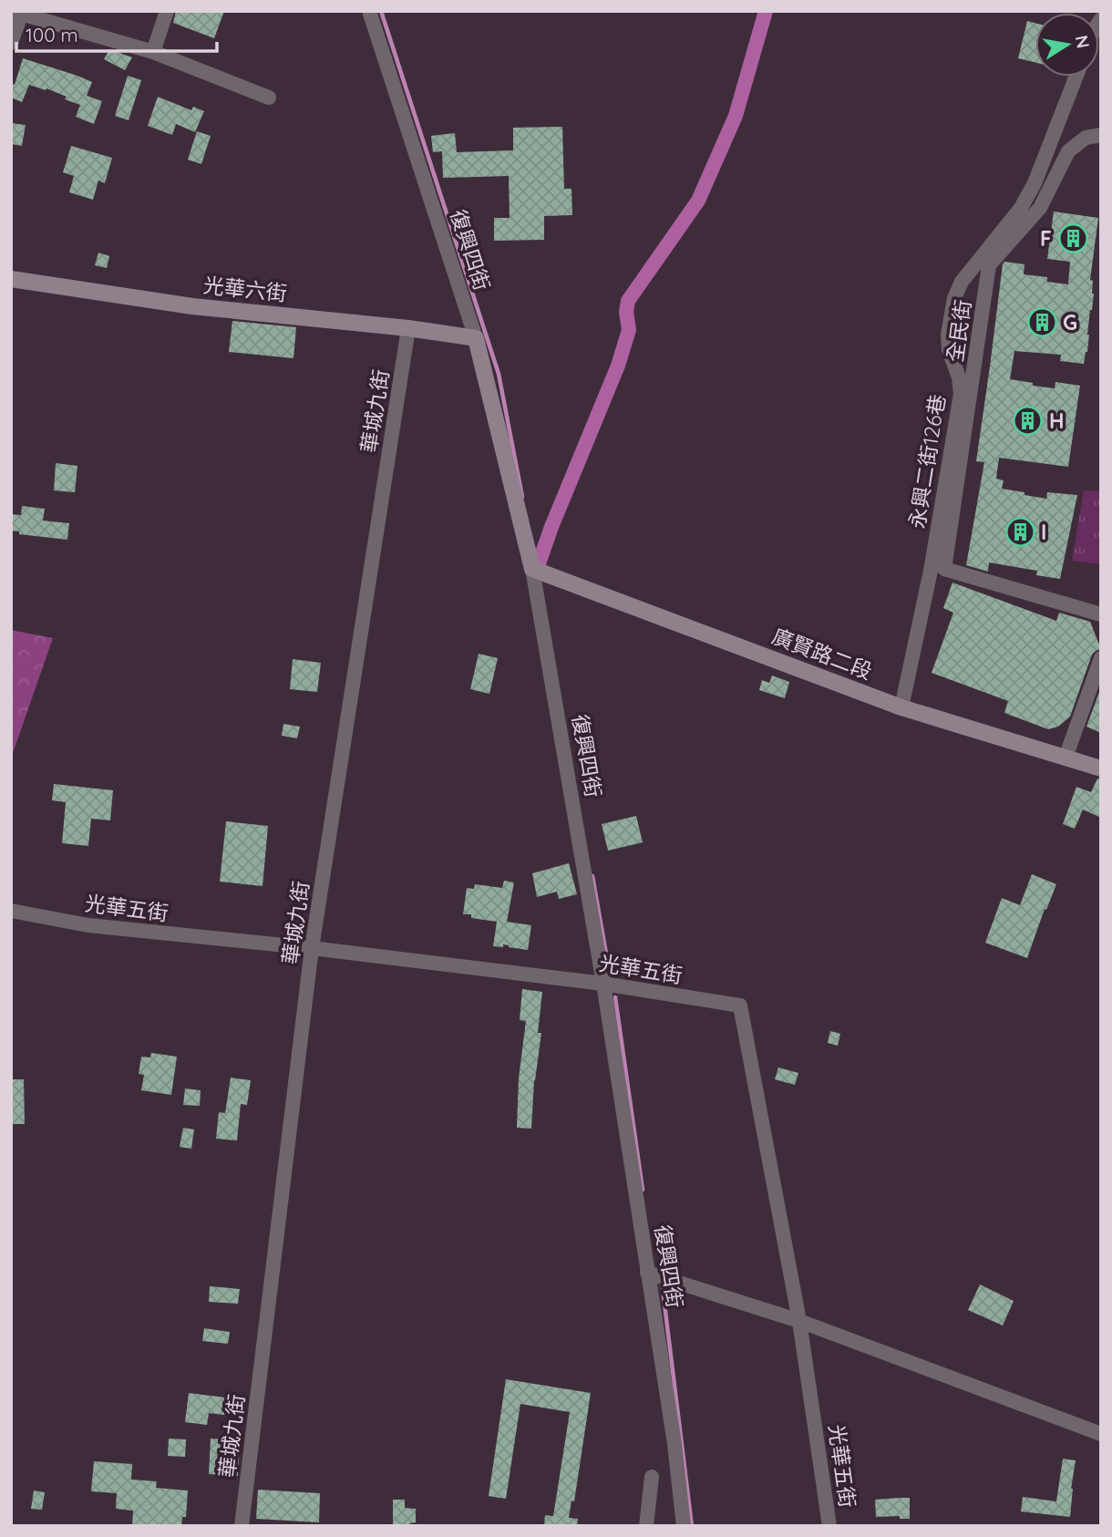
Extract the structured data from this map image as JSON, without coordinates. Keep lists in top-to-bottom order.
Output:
{
  "streets": {
    "street": [
      "復興四街",
      "光華六街",
      "全民街",
      "華城九街",
      "永興二街126巷",
      "廣賢路二段",
      "光華五街"
    ]
  },
  "crossings": [
    ["復興四街", "光華六街"],
    ["復興四街", "廣賢路二段"],
    ["復興四街", "光華五街"],
    ["光華六街", "華城九街"],
    ["華城九街", "光華五街"],
    ["永興二街126巷", "廣賢路二段"]
  ],
  "places": {
    "building": [
      "F",
      "G",
      "H",
      "I"
    ]
  },
  "scale_bar": "100 m",
  "north": "right"
}
